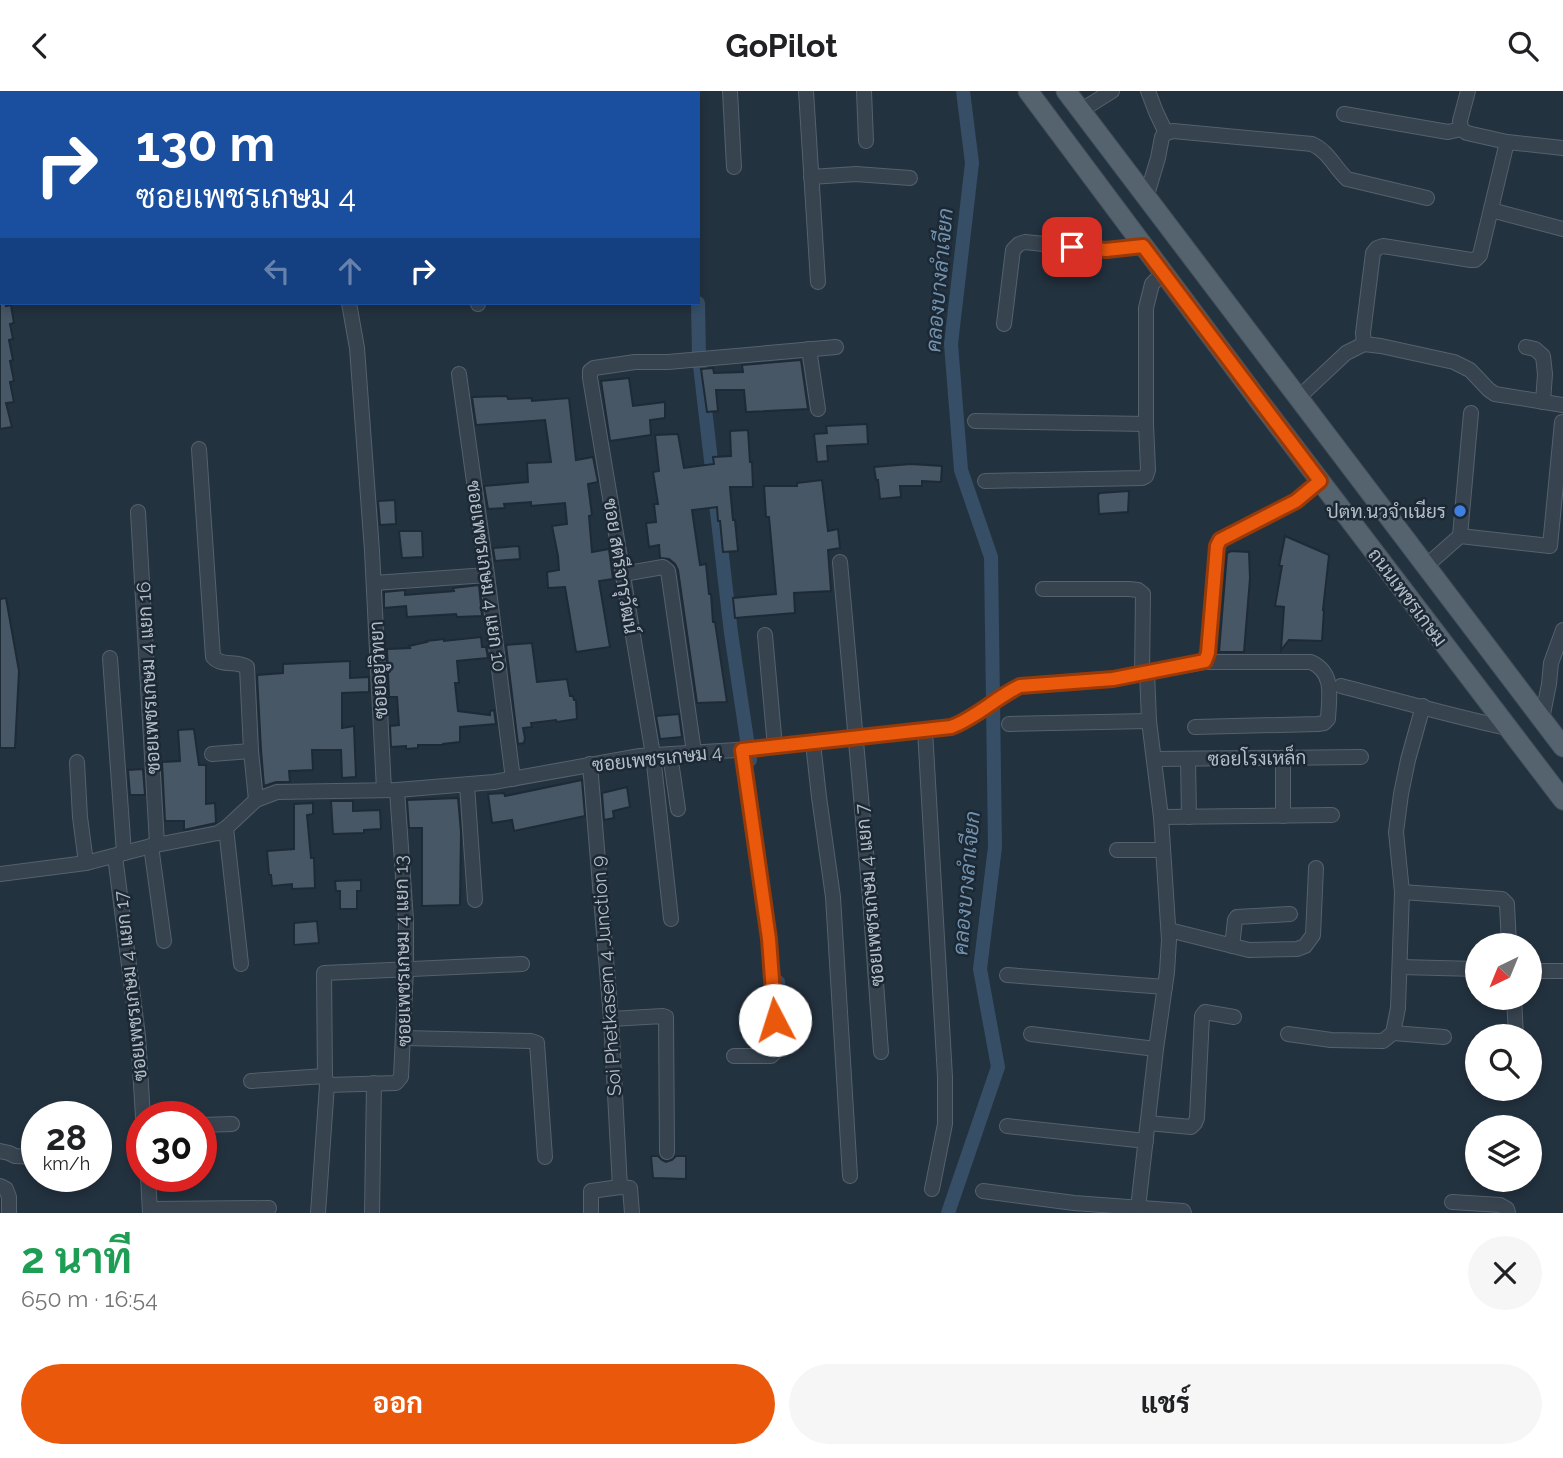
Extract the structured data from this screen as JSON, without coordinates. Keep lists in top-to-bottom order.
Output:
{
  "streets": {
    "main road": ["ถนนเพชรเกษม"],
    "street": [
      "ซอย สตรีจารุวัฒน์",
      "ซอยเพชรเกษม 4 แยก 10",
      "ซอยอยู่วิทยา",
      "ซอยเพชรเกษม 4 แยก 16",
      "ซอยเพชรเกษม 4",
      "ซอยโรงเหล็ก",
      "ซอยเพชรเกษม 4 แยก 7",
      "ซอยเพชรเกษม 4 แยก 13",
      "Soi Phetkasem 4 Junction 9",
      "ซอยเพชรเกษม 4 แยก 17"
    ]
  },
  "crossings": [
    ["ซอย สตรีจารุวัฒน์", "ซอยเพชรเกษม 4"],
    ["ซอยเพชรเกษม 4 แยก 10", "ซอยเพชรเกษม 4"],
    ["ซอยอยู่วิทยา", "ซอยเพชรเกษม 4"],
    ["ซอยอยู่วิทยา", "ซอยเพชรเกษม 4 แยก 13"],
    ["ซอยเพชรเกษม 4 แยก 16", "ซอยเพชรเกษม 4"],
    ["ซอยเพชรเกษม 4", "ซอยเพชรเกษม 4 แยก 7"],
    ["ซอยเพชรเกษม 4", "ซอยเพชรเกษม 4 แยก 13"],
    ["ซอยเพชรเกษม 4", "Soi Phetkasem 4 Junction 9"],
    ["ซอยเพชรเกษม 4", "ซอยเพชรเกษม 4 แยก 17"]
  ],
  "water": ["คลองบางลำเจียก"],
  "places": ["ปตท.นวจำเนียร"],
  "north": "bottom left",
  "page": {
    "header": "GoPilot",
    "turn": ["130 m", "ซอยเพชรเกษม 4"],
    "speed": "28 km/h",
    "limit": "30",
    "heading": ["2 นาที", "650 m · 16:54"],
    "buttons": ["ออก", "แชร์"]
  }
}
